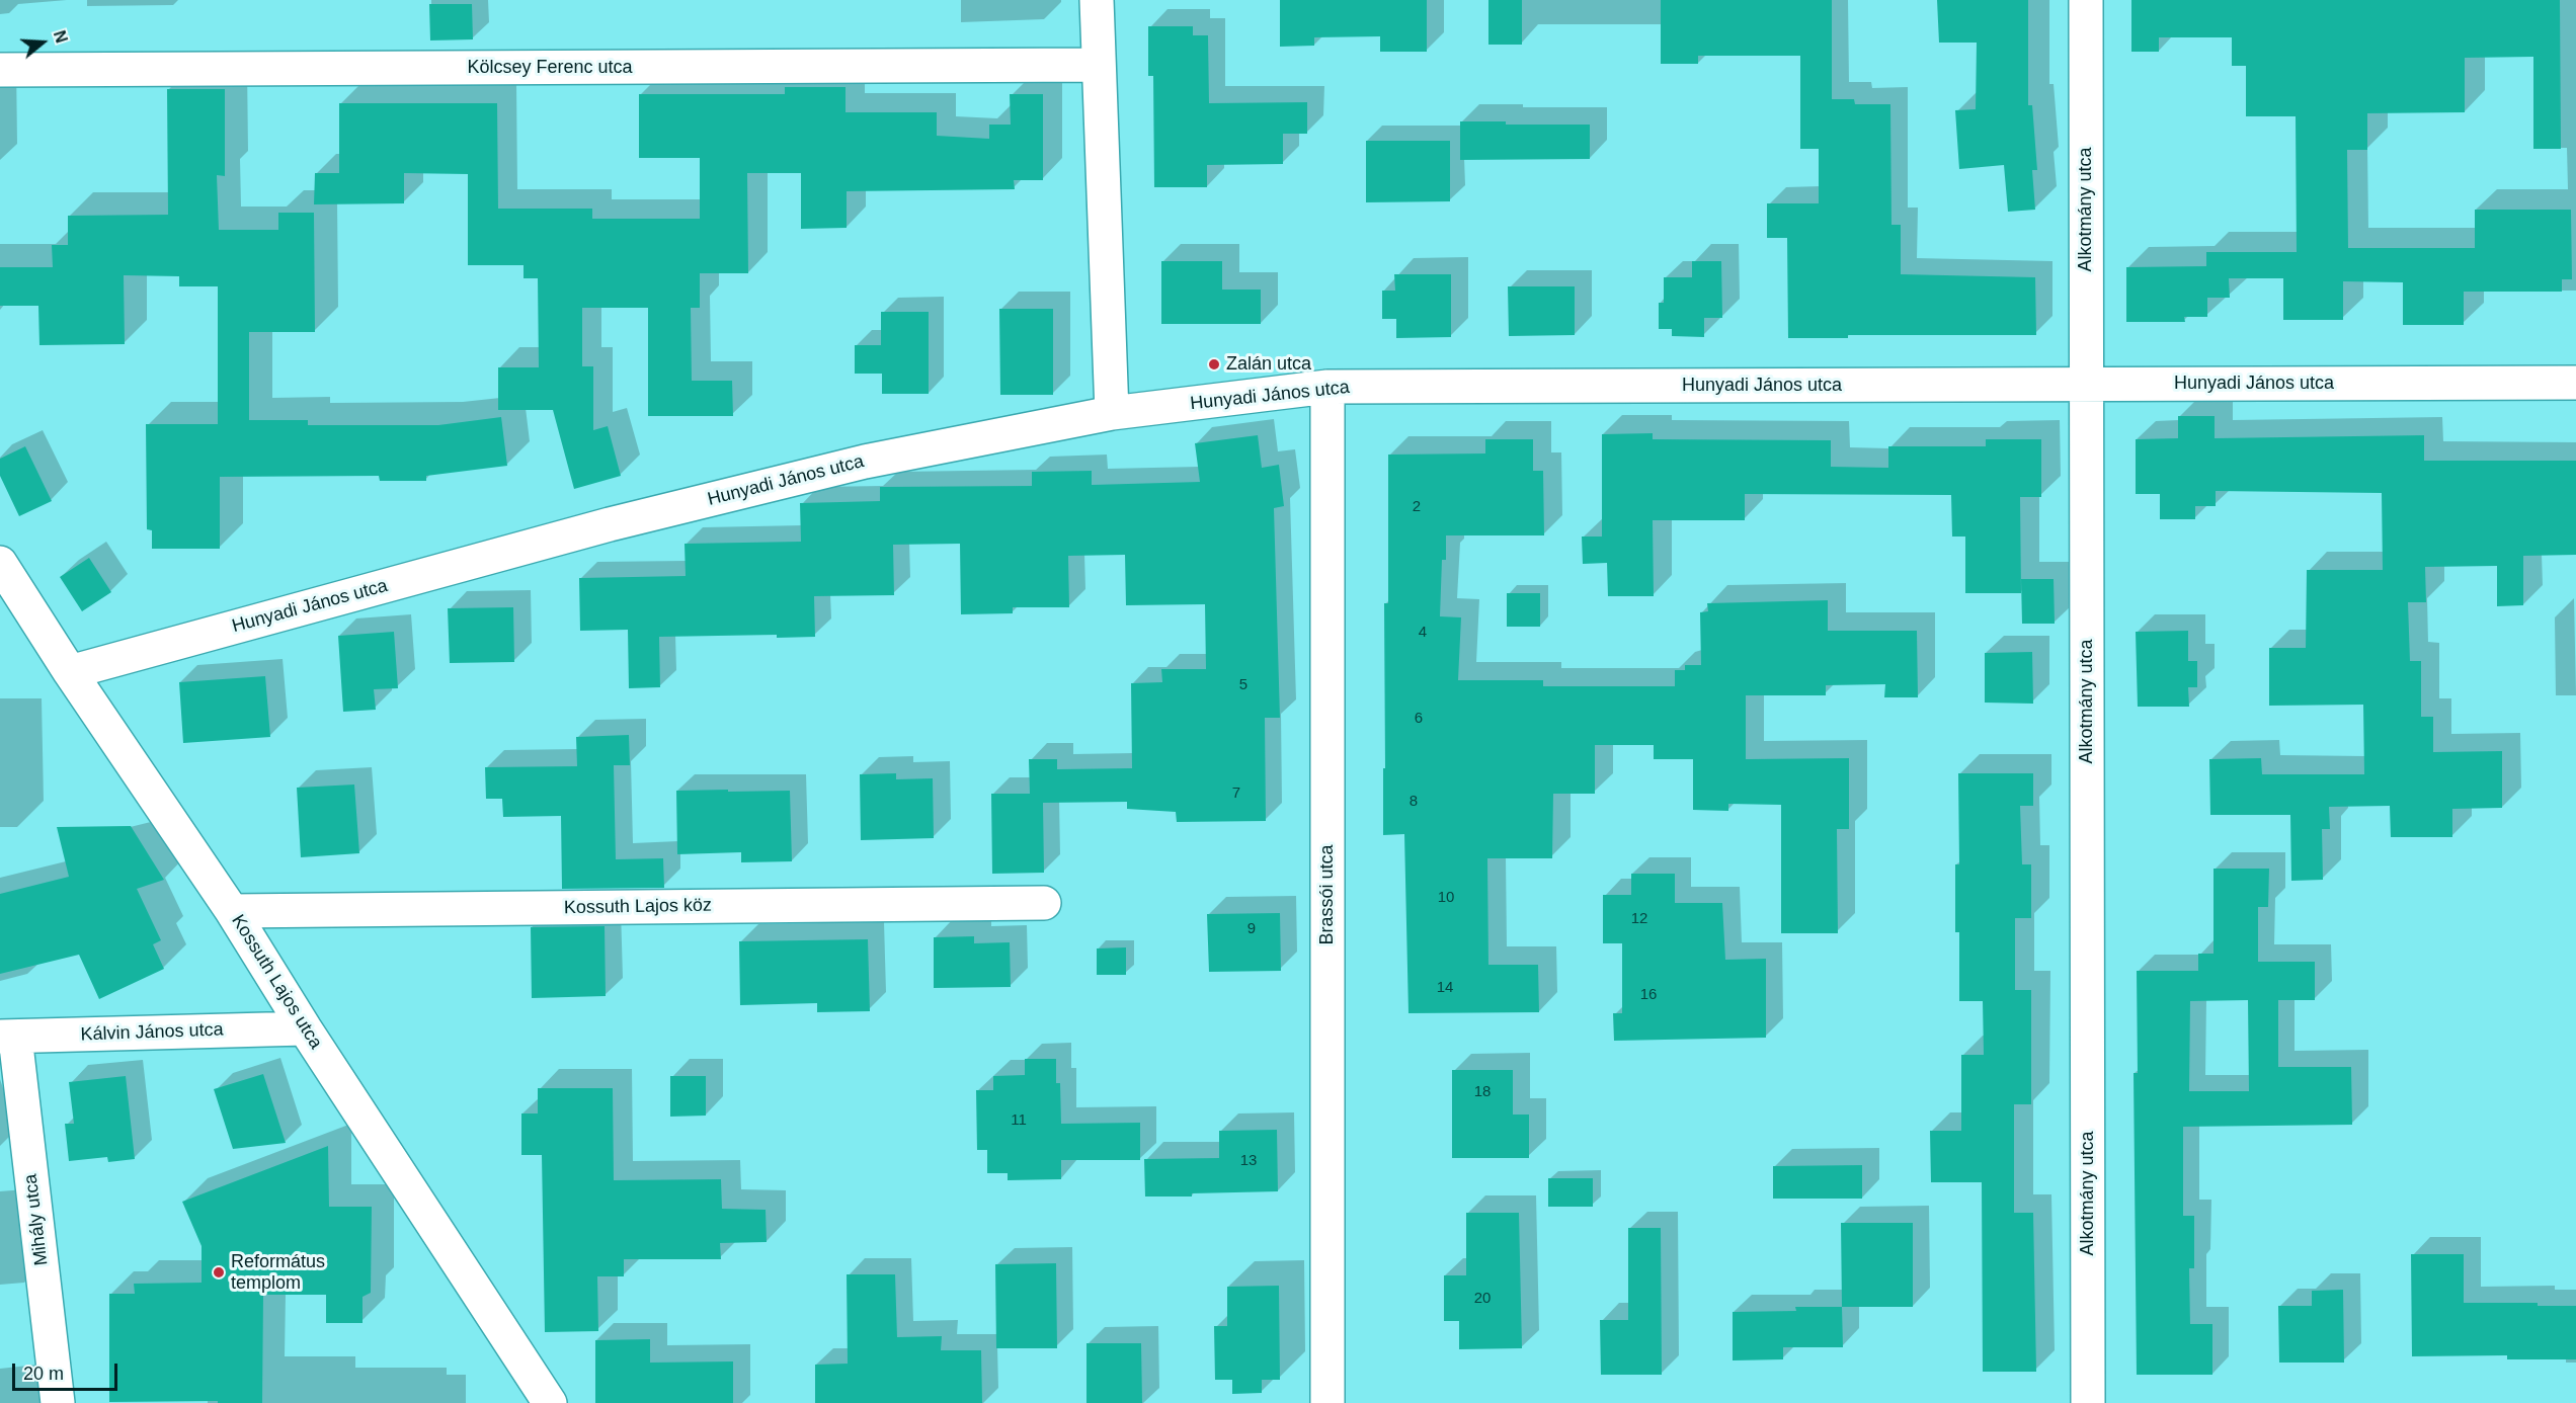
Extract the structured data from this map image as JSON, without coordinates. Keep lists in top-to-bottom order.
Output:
{
  "streets": {
    "street": [
      "Kölcsey Ferenc utca",
      "Alkotmány utca",
      "Hunyadi János utca",
      "Brassói utca",
      "Kossuth Lajos köz",
      "Kossuth Lajos utca",
      "Kálvin János utca",
      "Mihály utca"
    ]
  },
  "crossings": [
    ["Alkotmány utca", "Hunyadi János utca"],
    ["Hunyadi János utca", "Brassói utca"],
    ["Hunyadi János utca", "Kossuth Lajos utca"],
    ["Kossuth Lajos köz", "Kossuth Lajos utca"],
    ["Kossuth Lajos utca", "Kálvin János utca"],
    ["Kálvin János utca", "Mihály utca"]
  ],
  "places": ["Zalán utca", "Református templom"],
  "house_numbers": [
    "2",
    "4",
    "5",
    "6",
    "7",
    "8",
    "10",
    "12",
    "9",
    "14",
    "16",
    "18",
    "11",
    "13",
    "20"
  ],
  "scale_bar": "20 m",
  "north": "right"
}
